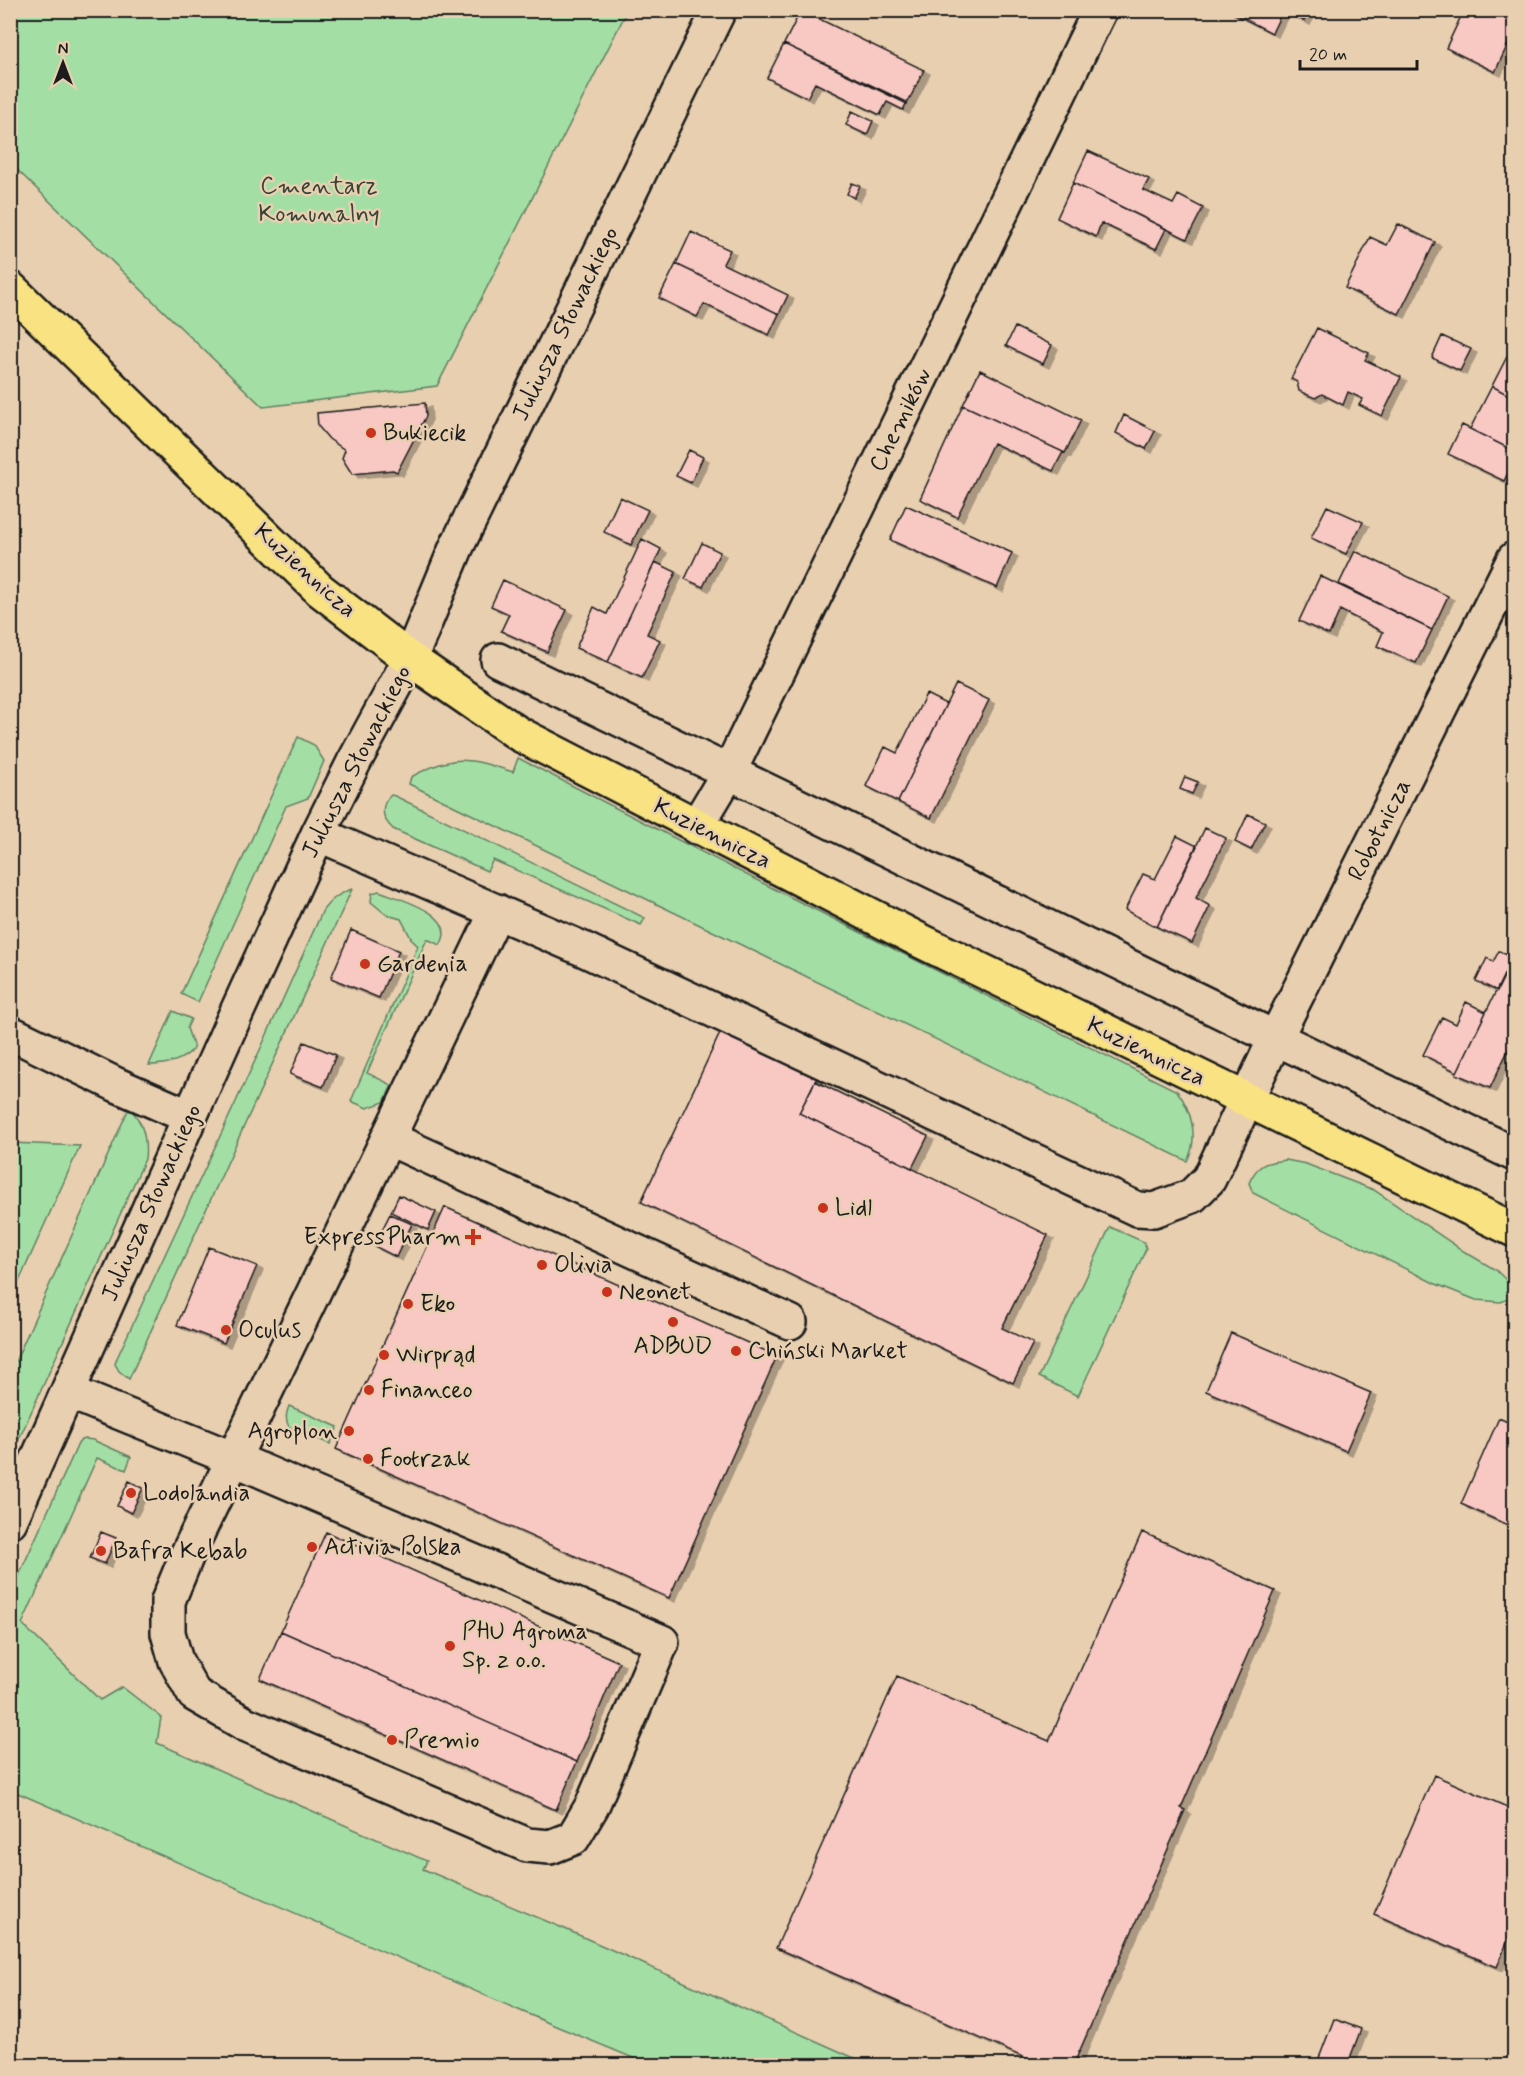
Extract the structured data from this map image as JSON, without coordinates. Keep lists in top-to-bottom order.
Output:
{
  "streets": {
    "main road": ["Kuziennicza"],
    "street": ["Juliusza Słowackiego", "Chemików", "Robotnicza"]
  },
  "crossings": [
    ["Juliusza Słowackiego", "Kuziennicza"],
    ["Juliusza Słowackiego", "Robotnicza"],
    ["Chemików", "Kuziennicza"],
    ["Kuziennicza", "Robotnicza"]
  ],
  "parks": ["Cmentarz Komunalny"],
  "places": {
    "other": [
      "Bukiecik",
      "Gardenia",
      "Lidl",
      "Olivia",
      "Neonet",
      "Eko",
      "ADBUD",
      "Oculus",
      "Chiński Market",
      "Wirprąd",
      "Financeo",
      "Agroplon",
      "Footrzak",
      "Lodolandia",
      "Activia Polska",
      "Bafra Kebab",
      "PHU Agroma Sp. z o.o.",
      "Premio"
    ],
    "health": ["ExpressPharm"]
  },
  "scale_bar": "20 m",
  "north": "top"
}
